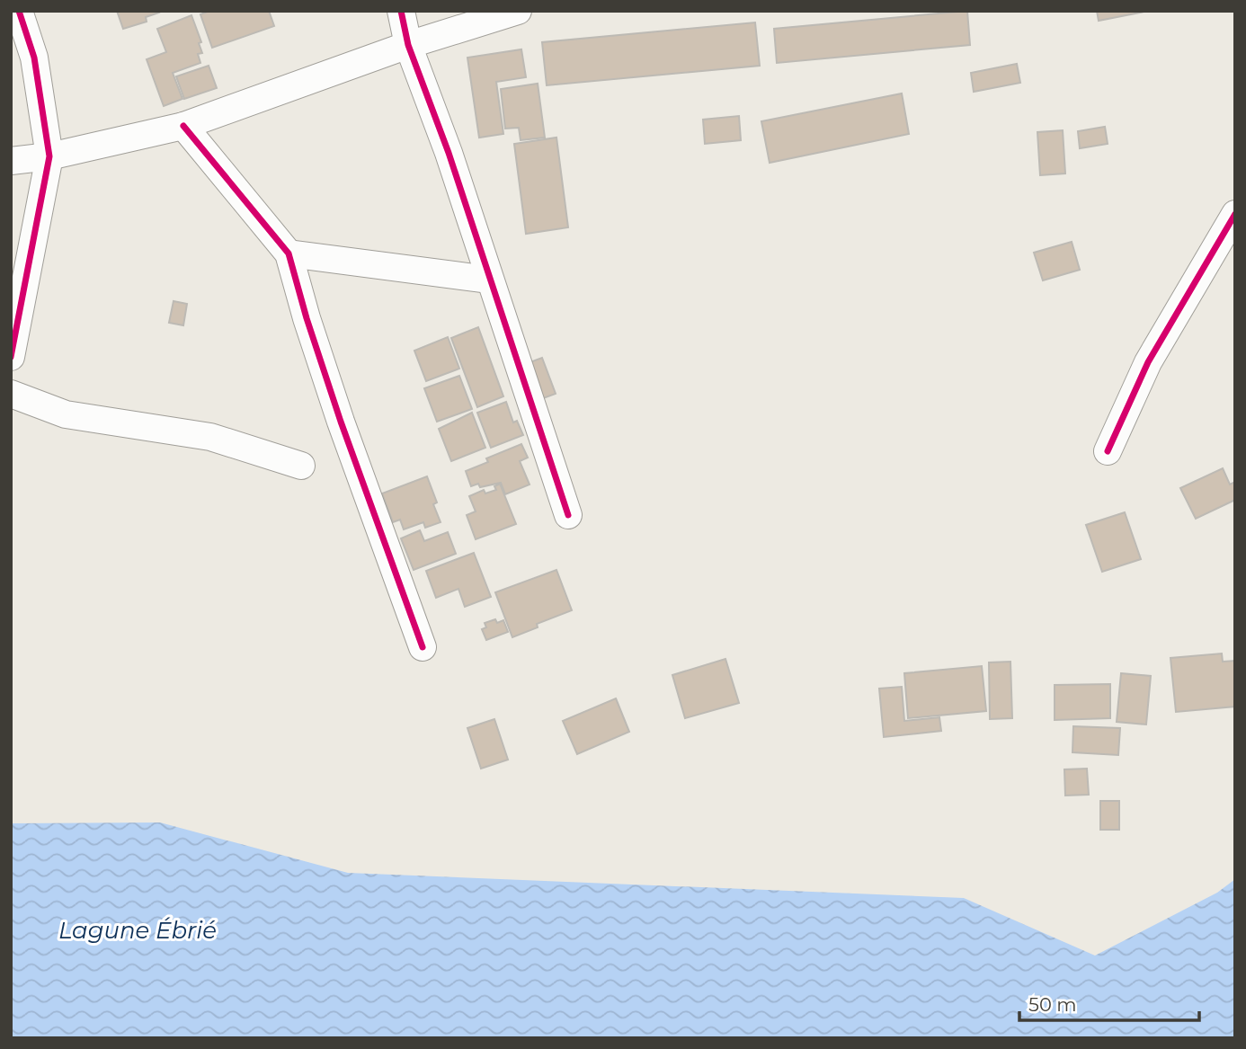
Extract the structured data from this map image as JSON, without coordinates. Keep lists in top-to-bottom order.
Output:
{
  "water": ["Lagune Ébrié"],
  "scale_bar": "50 m"
}
